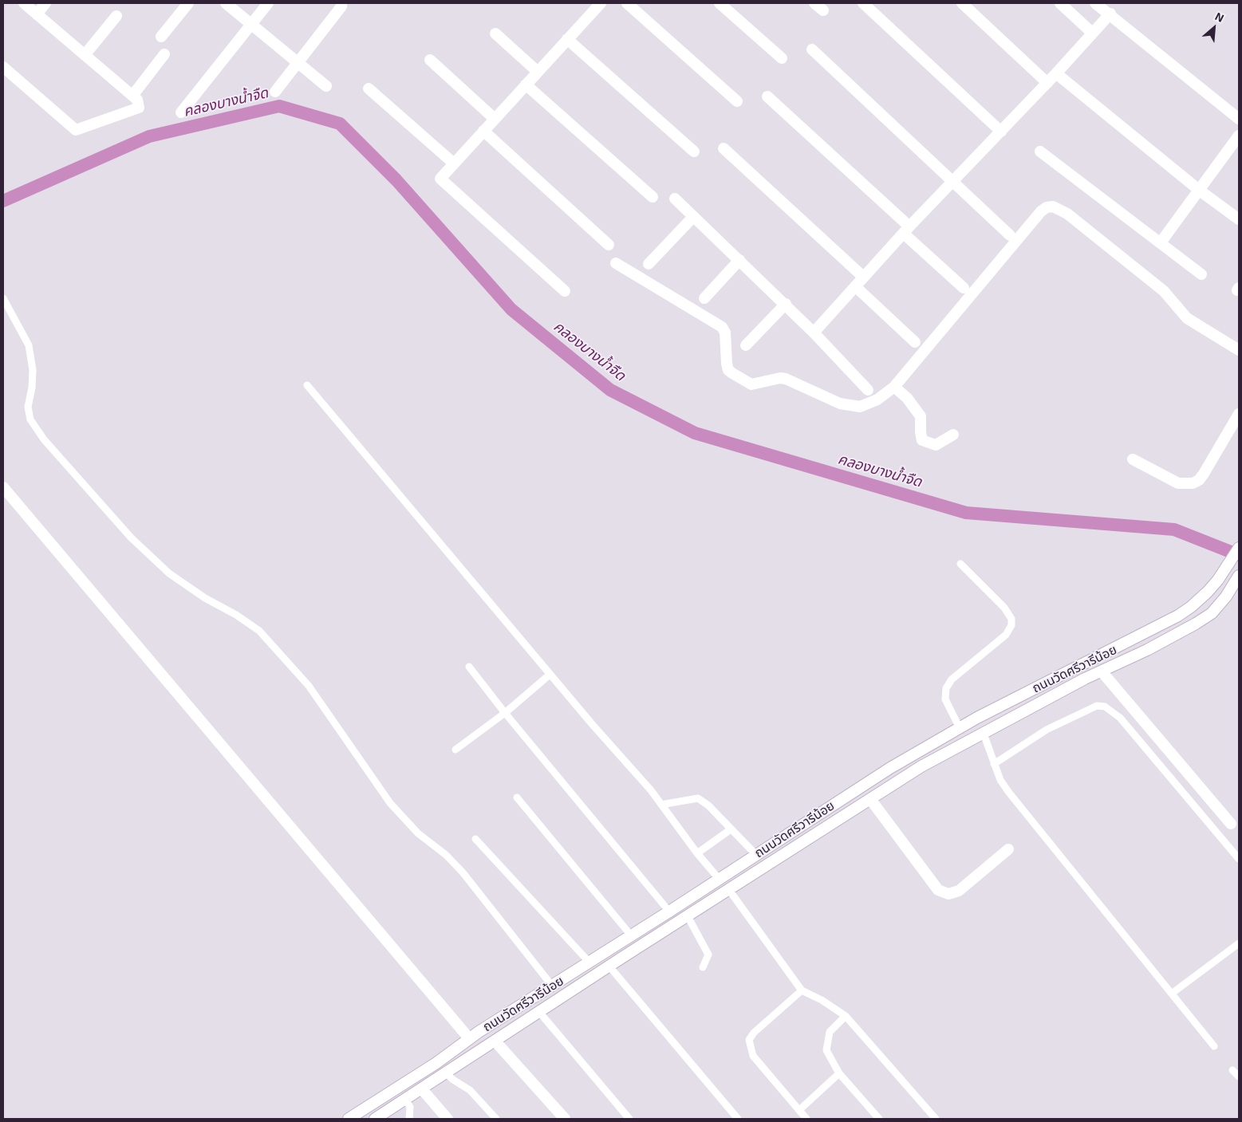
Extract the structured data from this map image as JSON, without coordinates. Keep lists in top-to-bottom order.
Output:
{
  "streets": {
    "street": ["ถนนวัดศรีวารีน้อย"]
  },
  "water": ["คลองบางน้ำจืด"],
  "north": "top right"
}
